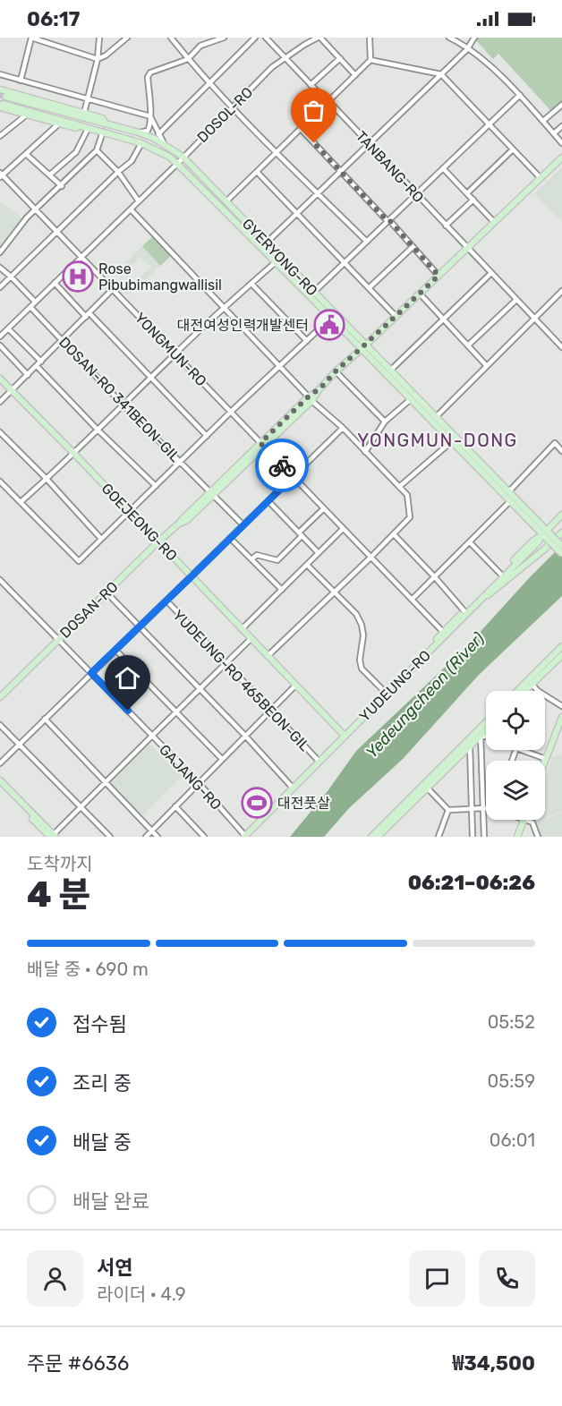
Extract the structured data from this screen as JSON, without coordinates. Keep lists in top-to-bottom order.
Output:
{
  "streets": {
    "main road": [
      "GYERYONG-RO",
      "GOEJEONG-RO",
      "DOSAN-RO",
      "YUDEUNG-RO"
    ],
    "street": [
      "DOSOL-RO",
      "TANBANG-RO",
      "YONGMUN-RO",
      "DOSAN-RO 341BEON-GIL",
      "YUDEUNG-RO 465BEON-GIL",
      "GAJANG-RO"
    ]
  },
  "crossings": [
    ["DOSOL-RO", "TANBANG-RO"],
    ["DOSOL-RO", "GYERYONG-RO"],
    ["DOSOL-RO", "YONGMUN-RO"],
    ["DOSOL-RO", "DOSAN-RO 341BEON-GIL"],
    ["TANBANG-RO", "DOSAN-RO"],
    ["GYERYONG-RO", "DOSAN-RO"],
    ["GYERYONG-RO", "YUDEUNG-RO"],
    ["YONGMUN-RO", "DOSAN-RO"],
    ["YONGMUN-RO", "YUDEUNG-RO"],
    ["DOSAN-RO 341BEON-GIL", "DOSAN-RO"],
    ["GOEJEONG-RO", "DOSAN-RO"],
    ["GOEJEONG-RO", "YUDEUNG-RO"],
    ["DOSAN-RO", "GAJANG-RO"],
    ["YUDEUNG-RO 465BEON-GIL", "YUDEUNG-RO"],
    ["YUDEUNG-RO", "GAJANG-RO"]
  ],
  "districts": ["YONGMUN-DONG"],
  "water": ["Yedeungcheon (River)"],
  "places": {
    "hospital": ["Rose Pibubimangwallisil"],
    "public building": ["대전여성인력개발센터"],
    "sports": ["대전풋살"]
  },
  "page": {
    "status": "06:17",
    "heading": ["4 분", "도착까지", "06:21–06:26"],
    "panel": [
      "서연",
      "라이더 · 4.9",
      "주문 #6636",
      "₩34,500"
    ],
    "bar": "배달 중 · 690 m",
    "list": [
      ["접수됨", "05:52"],
      ["조리 중", "05:59"],
      ["배달 중", "06:01"],
      "배달 완료"
    ]
  }
}
